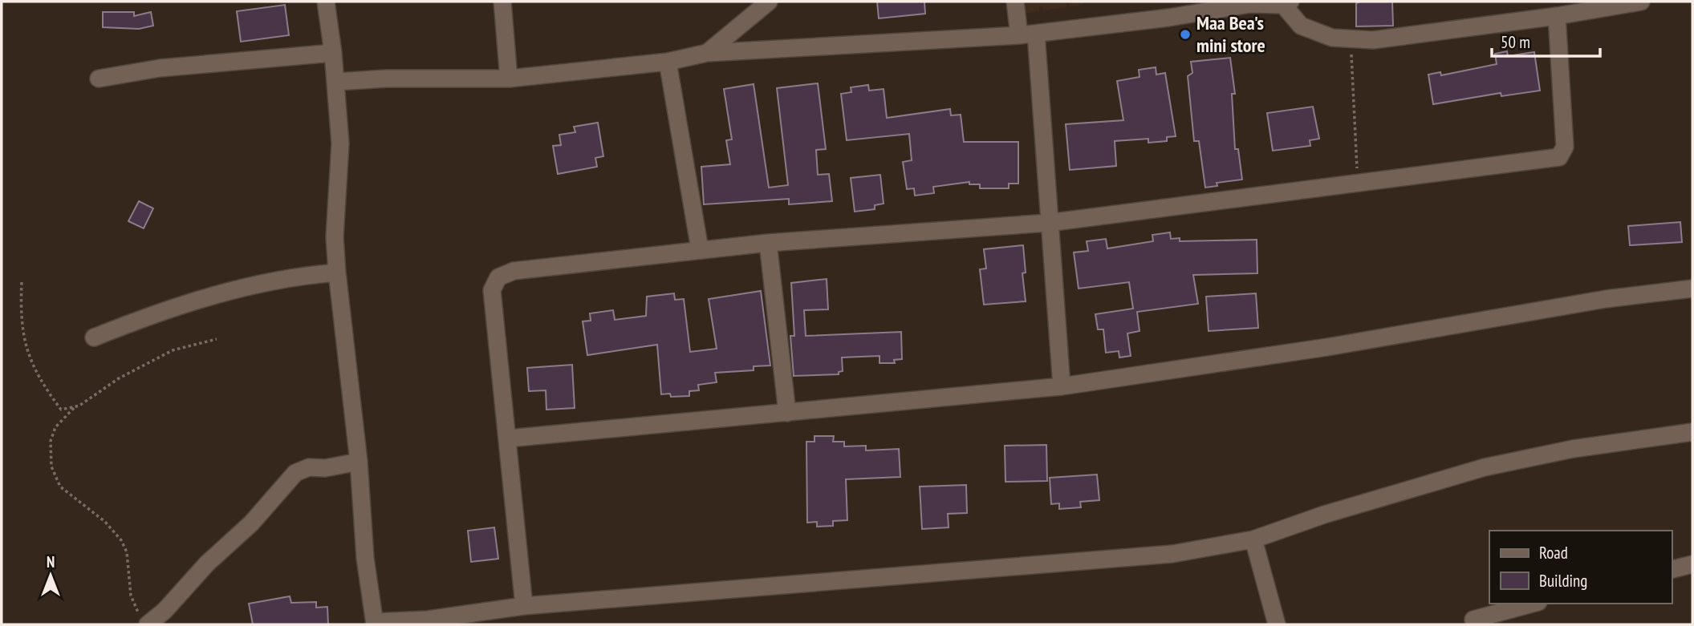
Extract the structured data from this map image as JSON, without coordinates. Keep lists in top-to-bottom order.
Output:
{
  "places": ["Maa Bea's mini store"],
  "legend": ["Road", "Building"],
  "scale_bar": "50 m",
  "north": "top"
}
